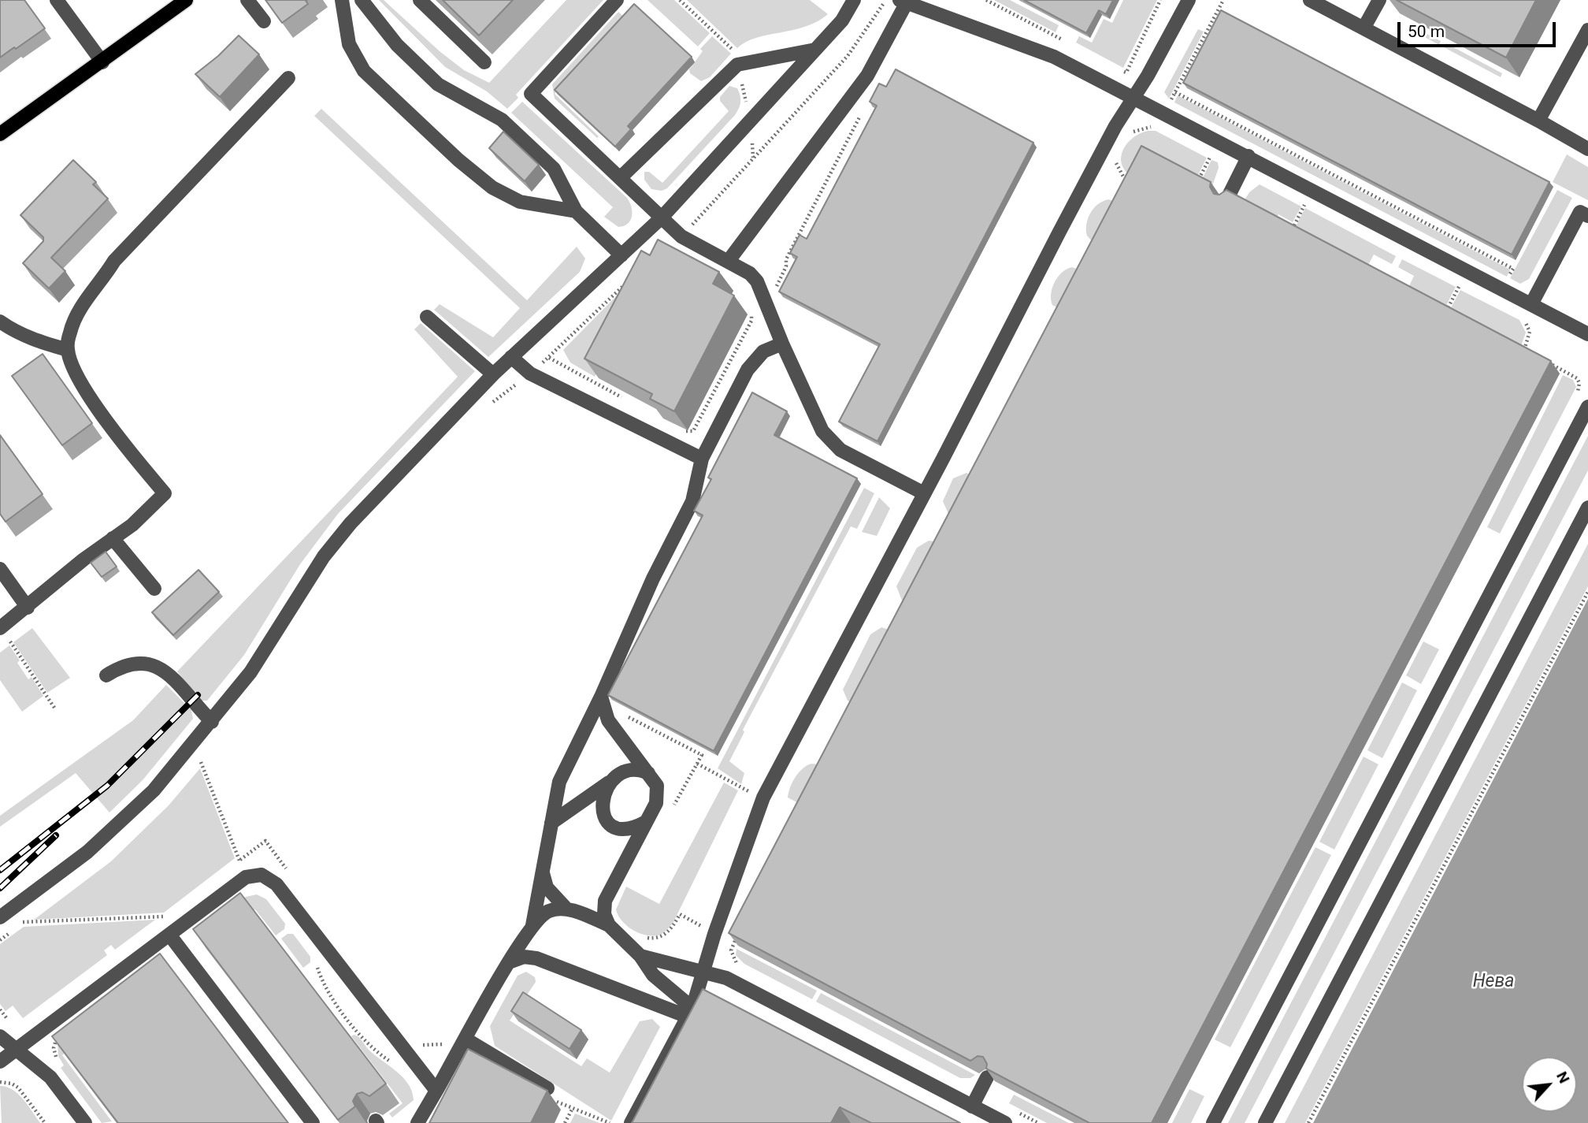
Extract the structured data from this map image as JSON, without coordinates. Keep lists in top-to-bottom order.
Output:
{
  "water": ["Нева"],
  "scale_bar": "50 m",
  "north": "top right"
}
